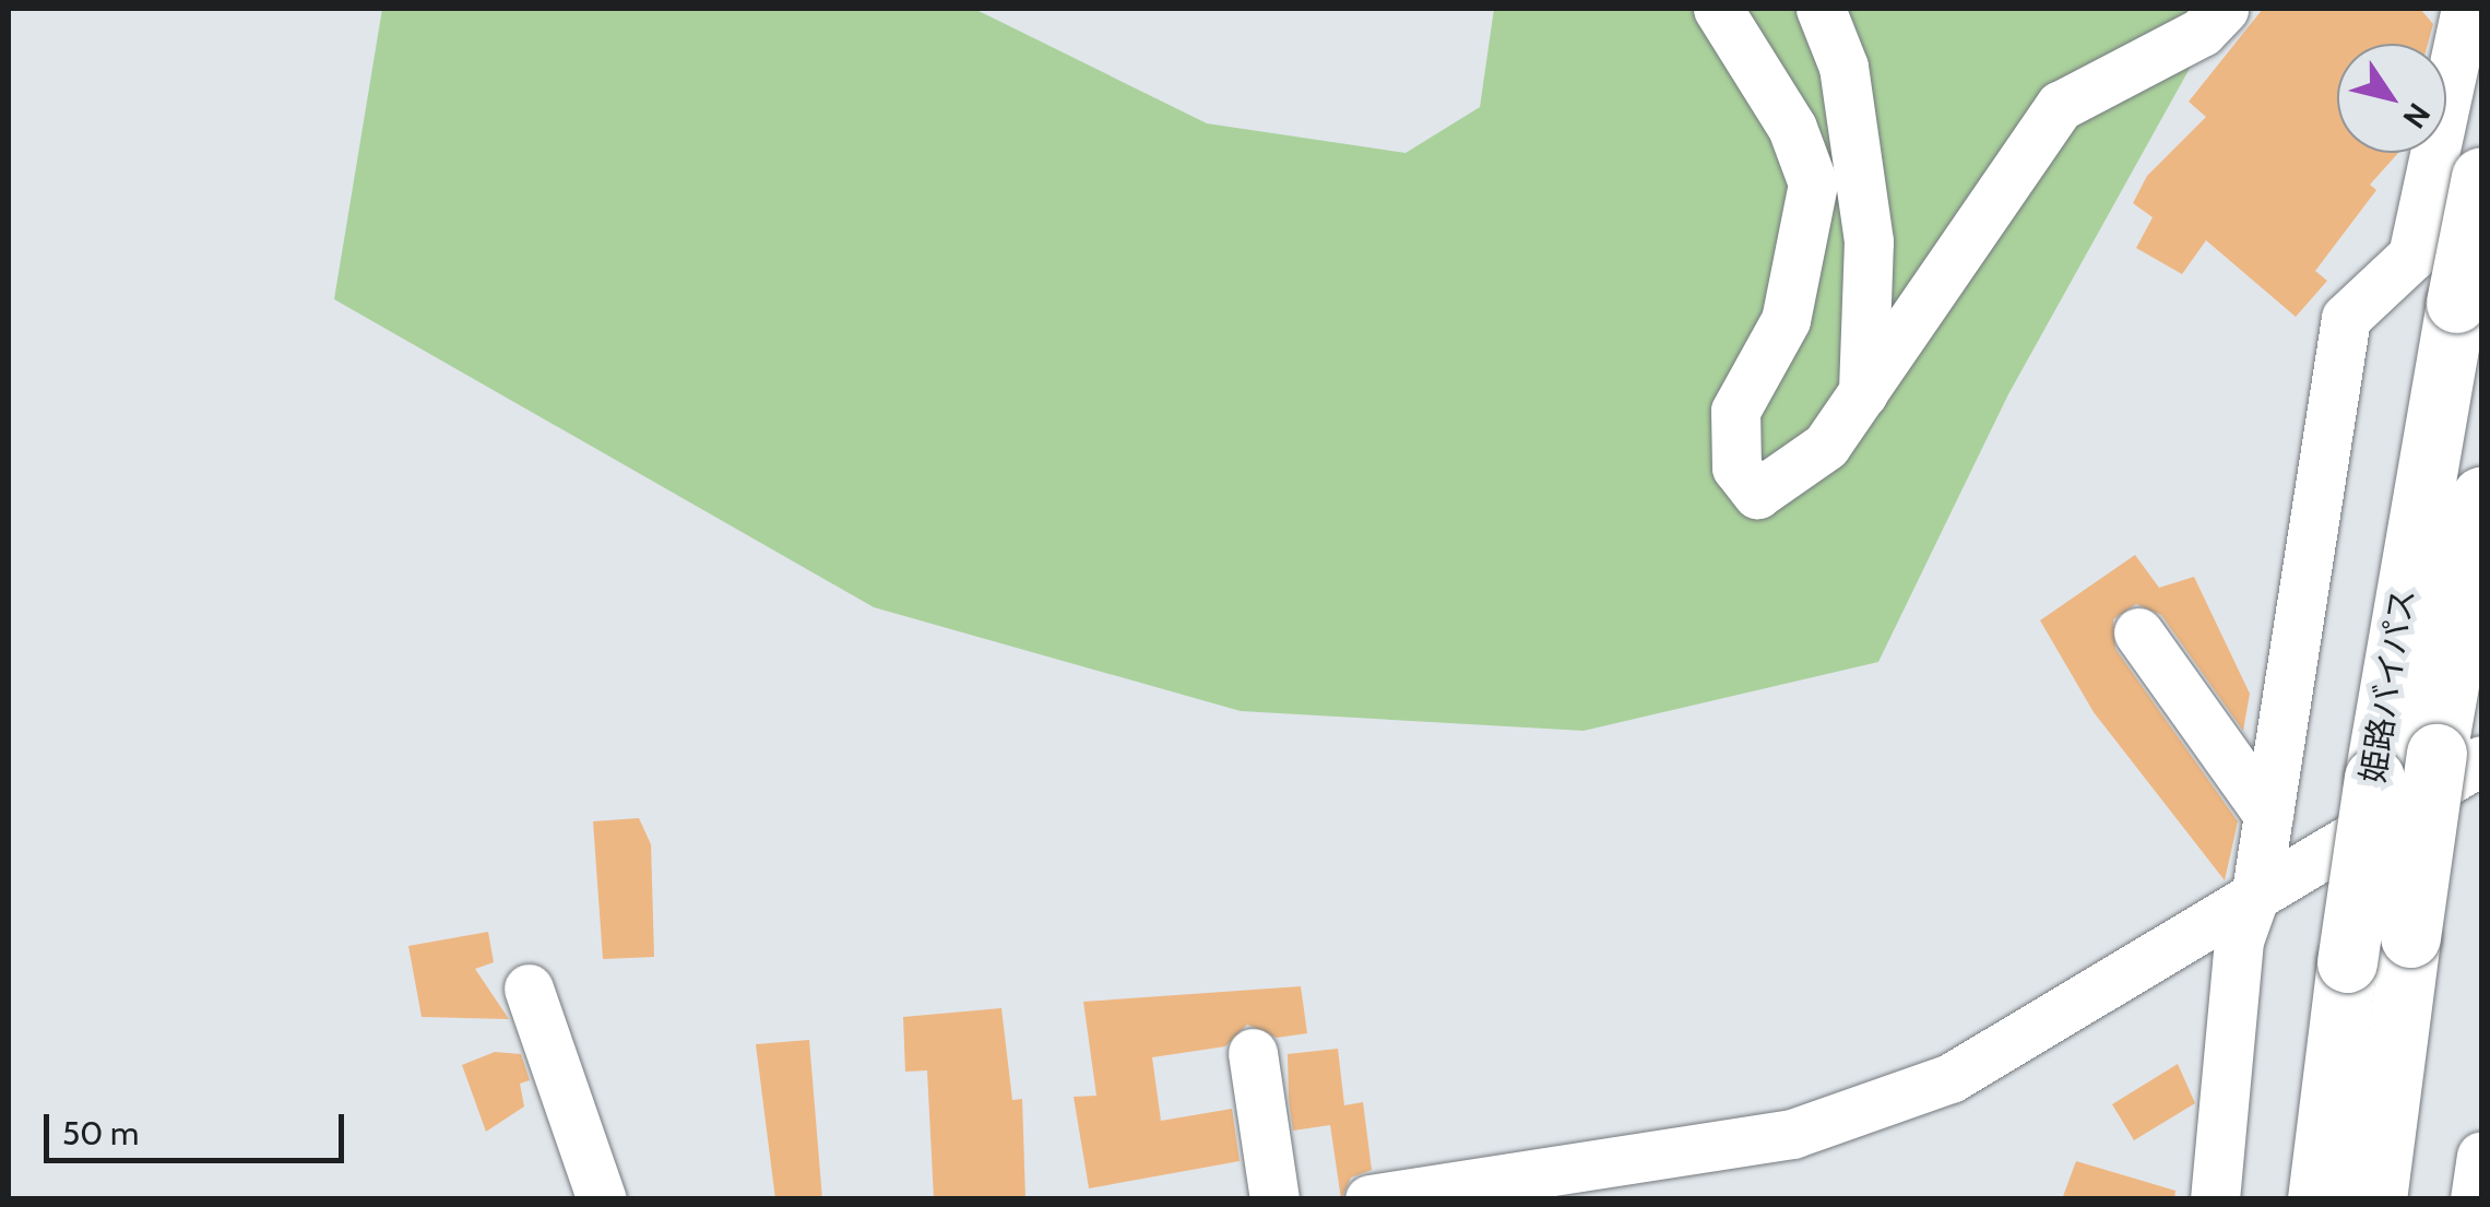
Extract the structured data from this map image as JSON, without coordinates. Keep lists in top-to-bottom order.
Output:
{
  "streets": {
    "highway": ["姫路バイパス"]
  },
  "scale_bar": "50 m",
  "north": "bottom right"
}
